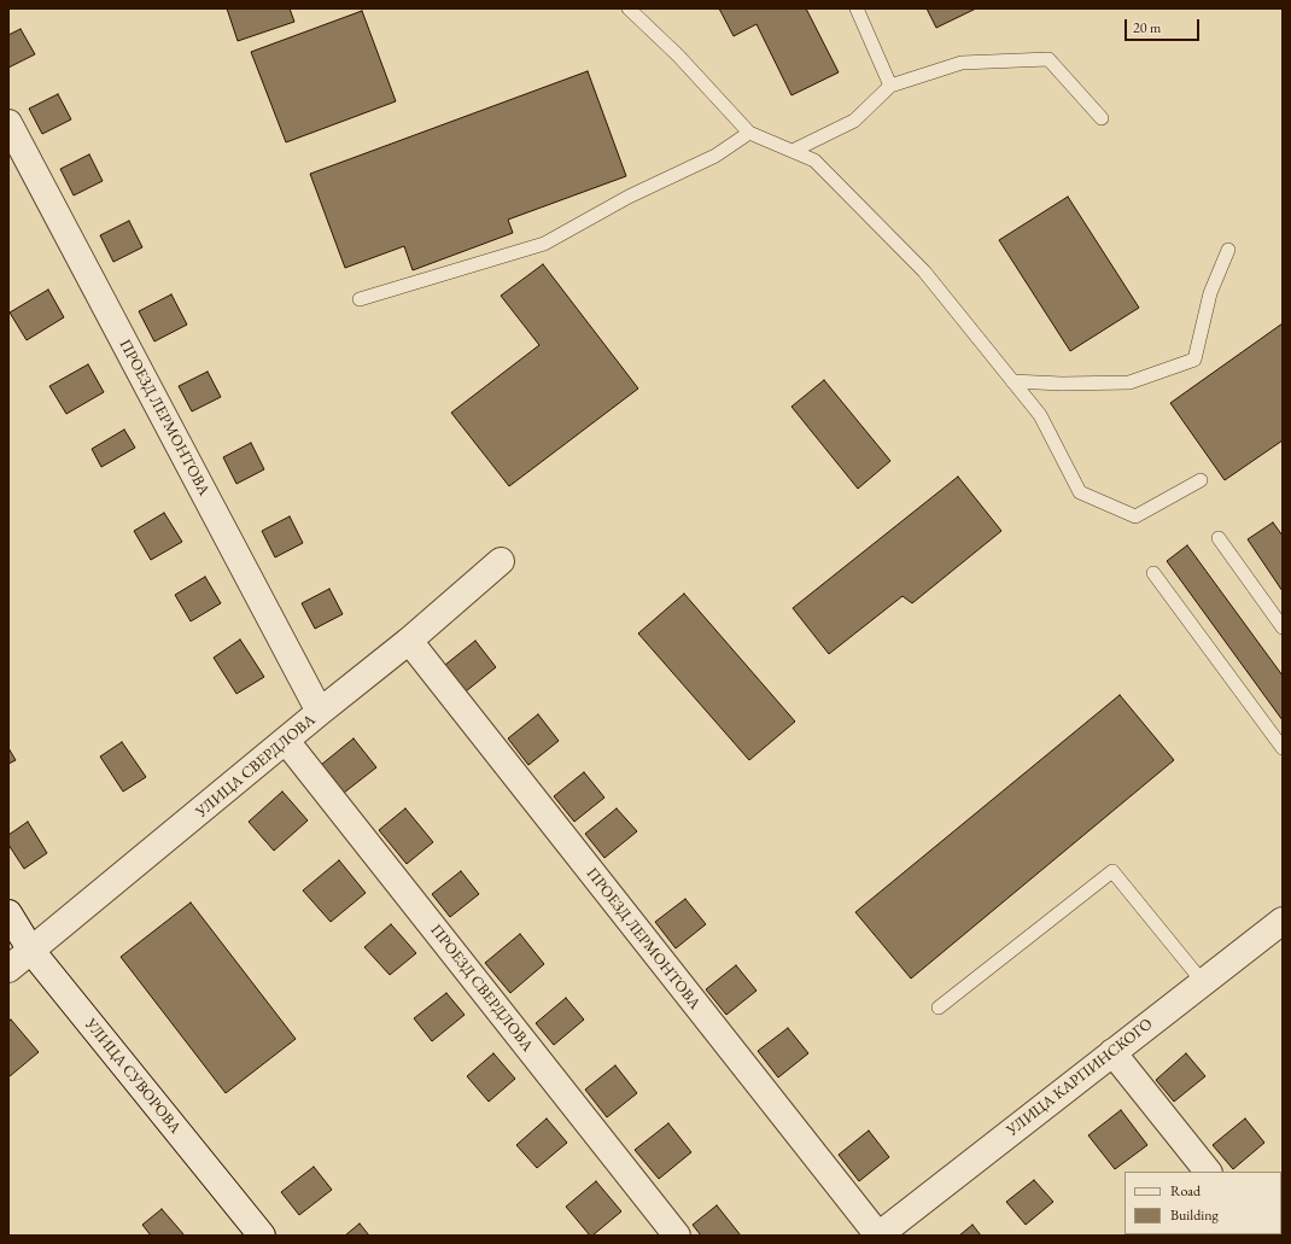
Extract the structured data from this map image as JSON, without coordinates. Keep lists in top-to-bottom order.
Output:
{
  "streets": {
    "street": [
      "ПРОЕЗД ЛЕРМОНТОВА",
      "УЛИЦА СВЕРДЛОВА",
      "ПРОЕЗД СВЕРДЛОВА",
      "УЛИЦА СУВОРОВА",
      "УЛИЦА КАРПИНСКОГО"
    ]
  },
  "crossings": [
    ["ПРОЕЗД ЛЕРМОНТОВА", "УЛИЦА СВЕРДЛОВА"],
    ["ПРОЕЗД ЛЕРМОНТОВА", "УЛИЦА КАРПИНСКОГО"],
    ["УЛИЦА СВЕРДЛОВА", "ПРОЕЗД СВЕРДЛОВА"],
    ["УЛИЦА СВЕРДЛОВА", "УЛИЦА СУВОРОВА"]
  ],
  "legend": ["Road", "Building"],
  "scale_bar": "20 m"
}
